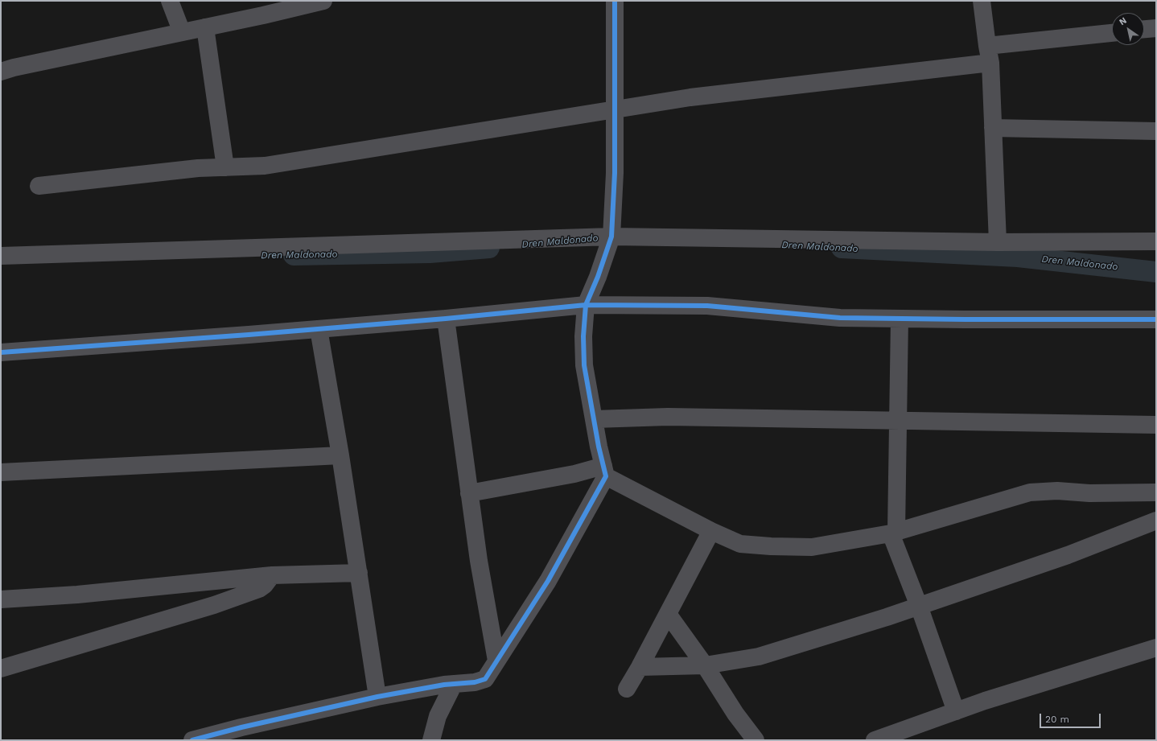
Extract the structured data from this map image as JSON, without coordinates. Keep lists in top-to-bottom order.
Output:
{
  "water": ["Dren Maldonado"],
  "scale_bar": "20 m",
  "north": "top left"
}
